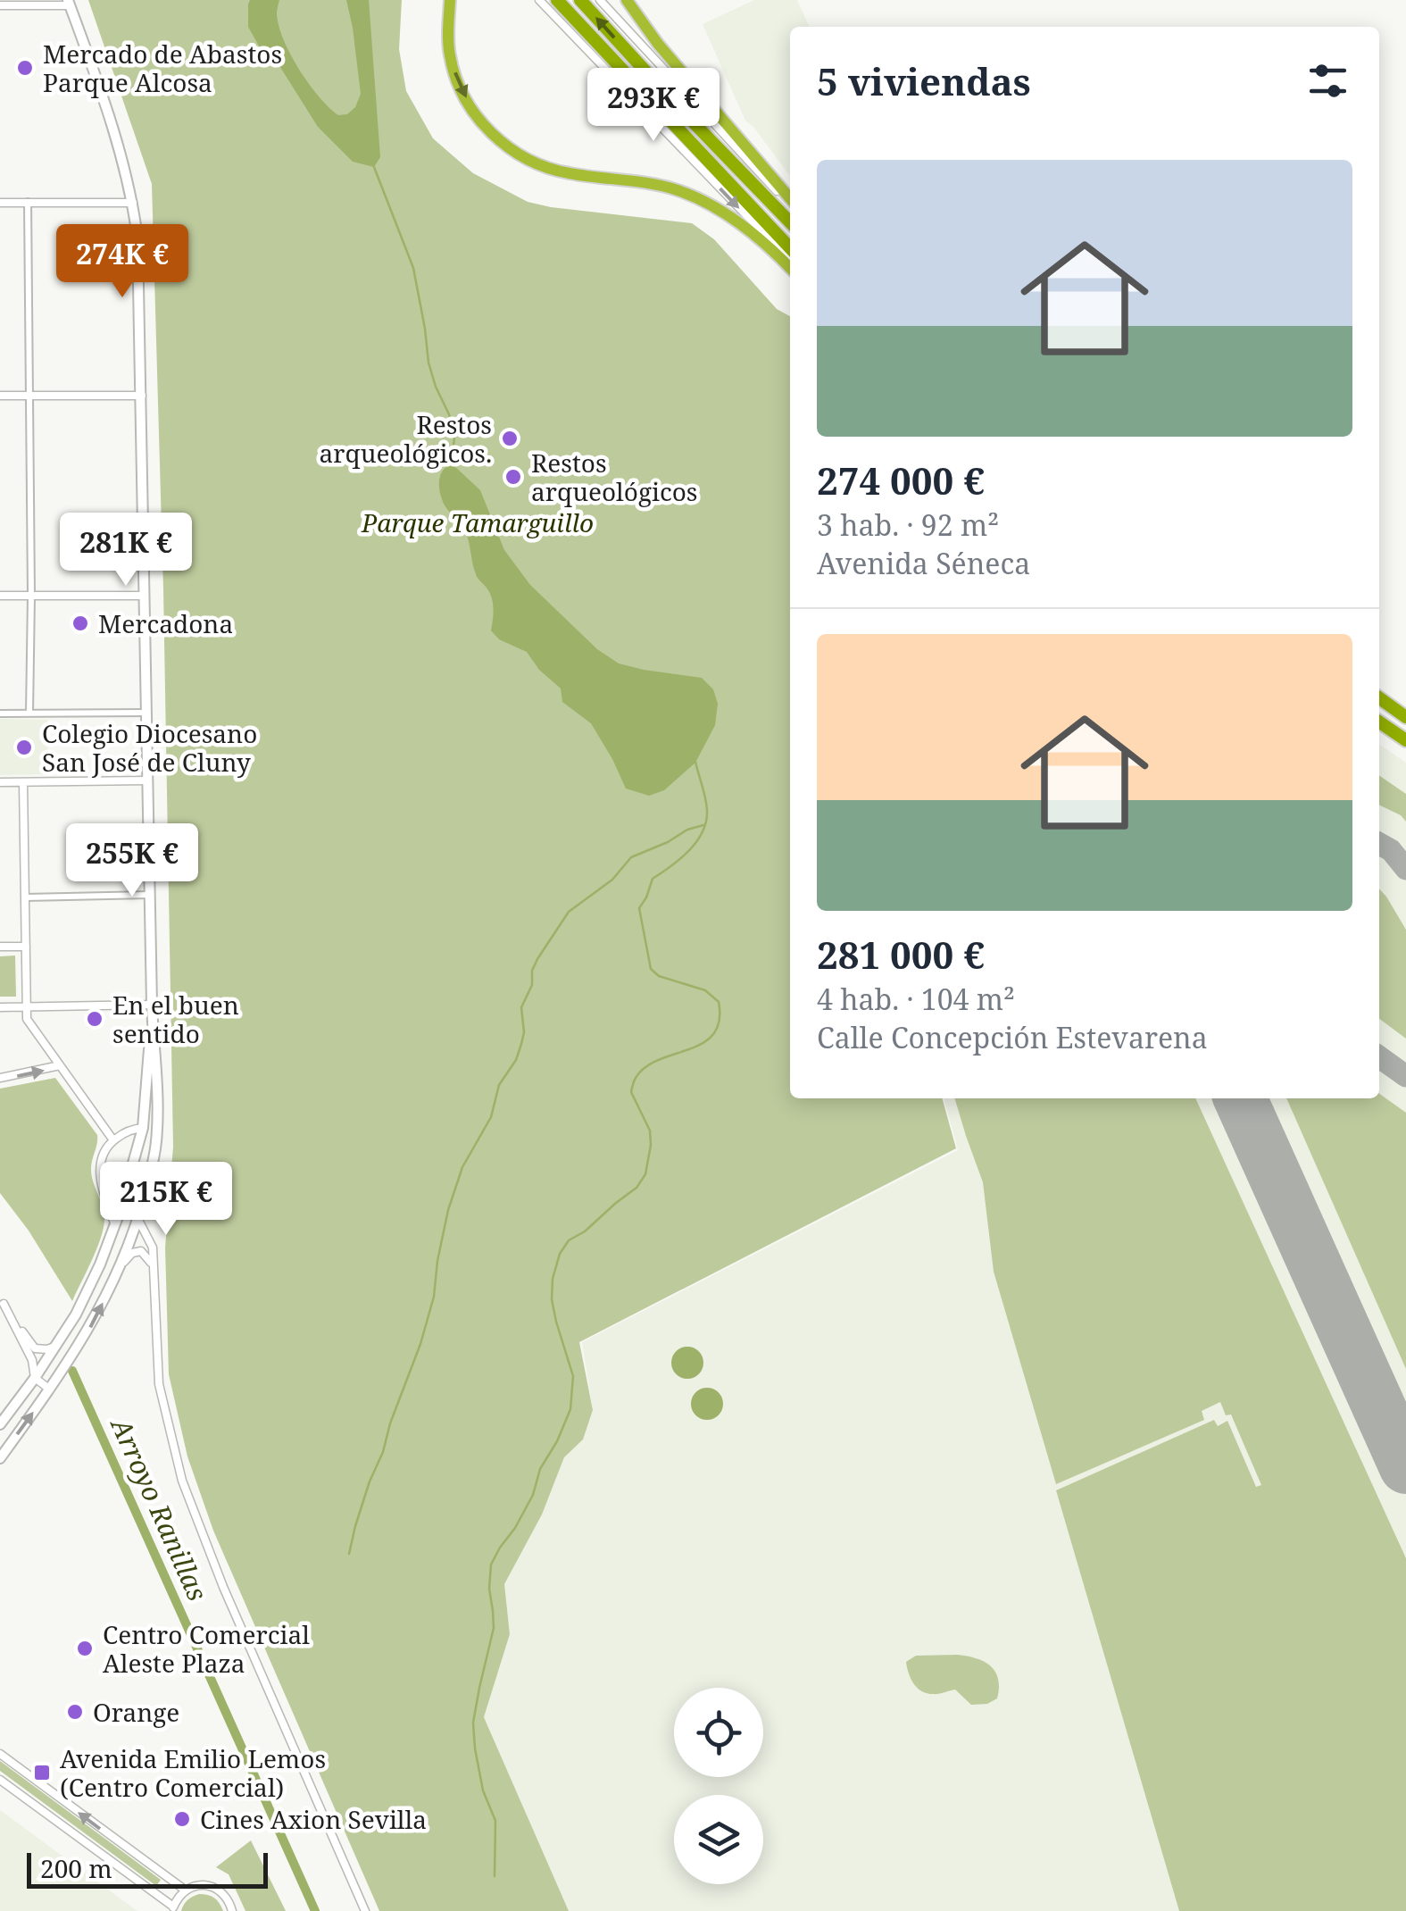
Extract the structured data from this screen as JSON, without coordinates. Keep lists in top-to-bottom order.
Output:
{
  "water": ["Arroyo Ranillas"],
  "parks": ["Parque Tamarguillo"],
  "places": {
    "other": [
      "Mercado de Abastos Parque Alcosa",
      "Restos arqueológicos.",
      "Restos arqueológicos",
      "Mercadona",
      "Colegio Diocesano San José de Cluny",
      "En el buen sentido",
      "Centro Comercial Aleste Plaza",
      "Orange",
      "Cines Axion Sevilla"
    ],
    "transit": ["Avenida Emilio Lemos (Centro Comercial)"]
  },
  "scale_bar": "200 m",
  "page": {
    "heading": "5 viviendas",
    "price": [
      "293K €",
      "274K €",
      "281K €",
      "255K €",
      "215K €"
    ],
    "list": [
      {
        "name": "274 000 €",
        "note": "3 hab. · 92 m² · Avenida Séneca"
      },
      {
        "name": "281 000 €",
        "note": "4 hab. · 104 m² · Calle Concepción Estevarena"
      }
    ],
    "scale": "200 m"
  }
}
